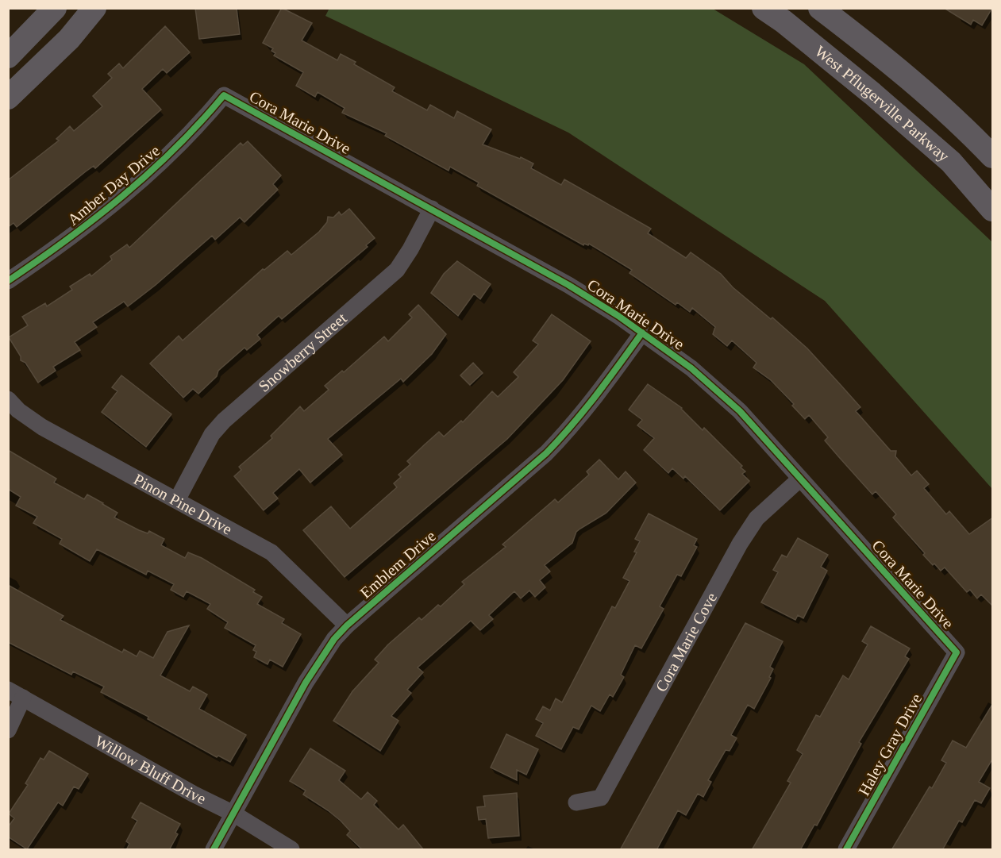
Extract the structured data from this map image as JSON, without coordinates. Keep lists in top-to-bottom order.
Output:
{
  "streets": {
    "main road": ["West Pflugerville Parkway"],
    "street": [
      "Cora Marie Drive",
      "Amber Day Drive",
      "Snowberry Street",
      "Pinon Pine Drive",
      "Emblem Drive",
      "Cora Marie Cove",
      "Haley Gray Drive",
      "Willow Bluff Drive"
    ]
  },
  "crossings": [
    ["Cora Marie Drive", "Amber Day Drive"],
    ["Cora Marie Drive", "Snowberry Street"],
    ["Cora Marie Drive", "Emblem Drive"],
    ["Cora Marie Drive", "Cora Marie Cove"],
    ["Cora Marie Drive", "Haley Gray Drive"],
    ["Snowberry Street", "Pinon Pine Drive"],
    ["Pinon Pine Drive", "Emblem Drive"],
    ["Emblem Drive", "Willow Bluff Drive"]
  ]
}
